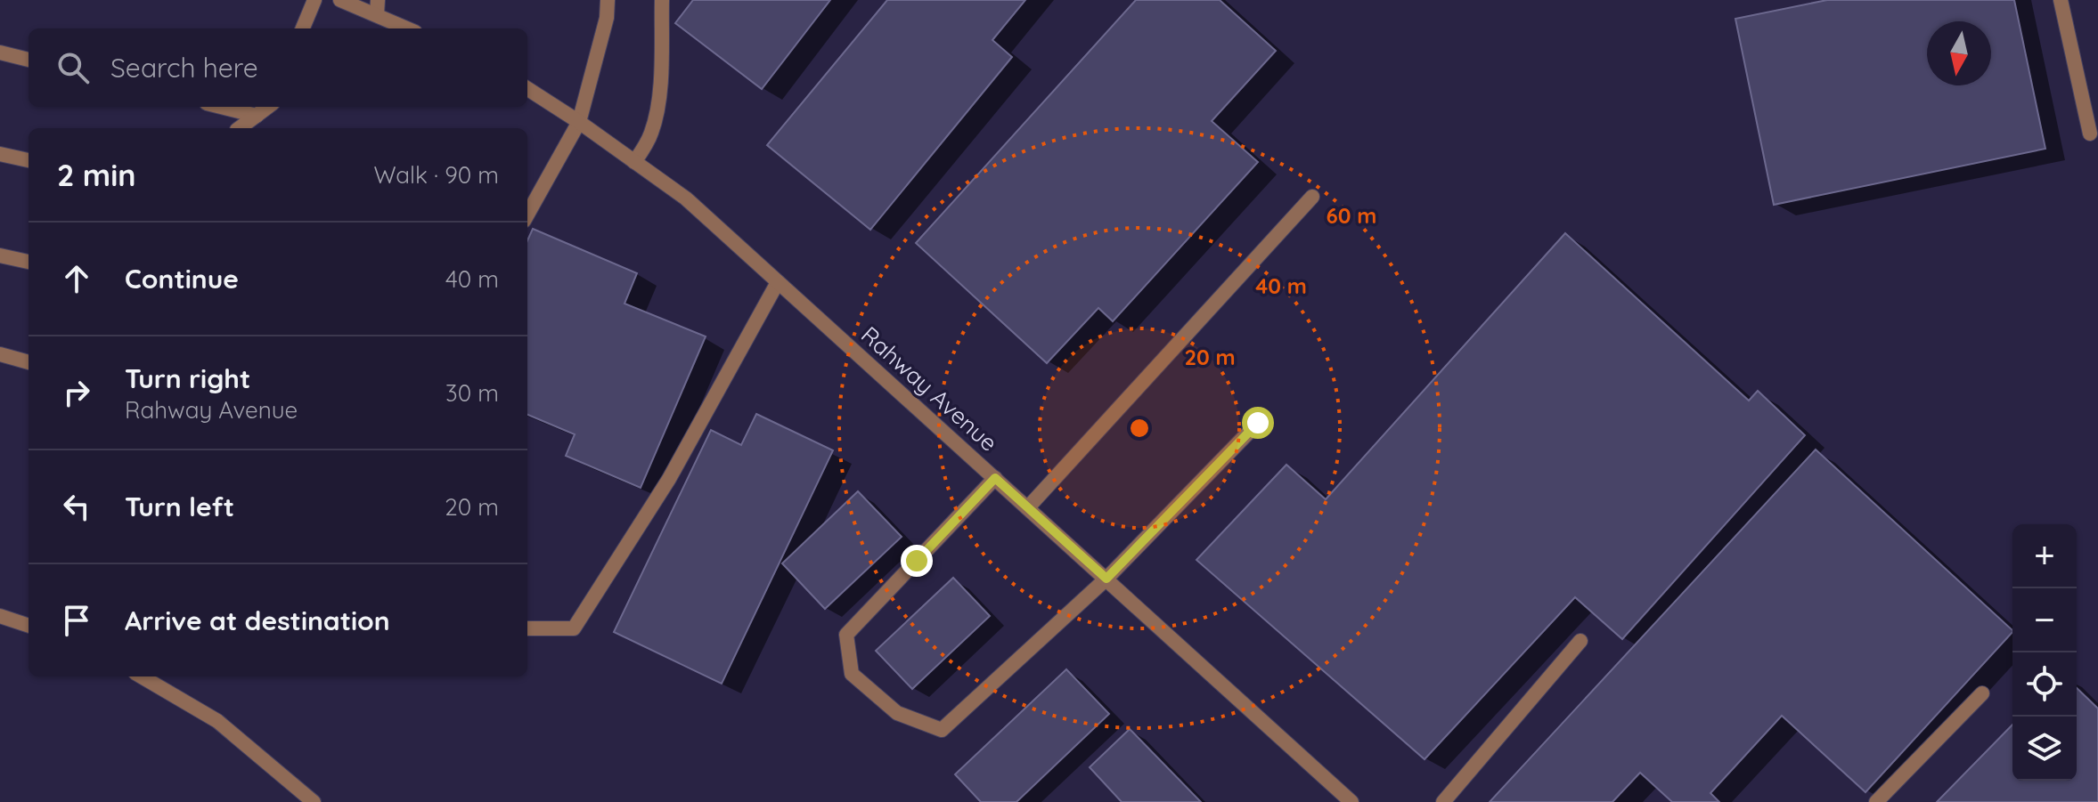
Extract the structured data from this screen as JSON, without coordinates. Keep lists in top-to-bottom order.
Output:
{
  "streets": {
    "street": ["Rahway Avenue"]
  },
  "north": "bottom",
  "page": {
    "search": "Search here",
    "heading": ["2 min", "Walk · 90 m"],
    "list": [
      ["Continue", "40 m"],
      ["Turn right", "Rahway Avenue", "30 m"],
      ["Turn left", "20 m"],
      "Arrive at destination"
    ],
    "map_buttons": ["+", "−"]
  },
  "rings": ["60 m", "40 m", "20 m"]
}
